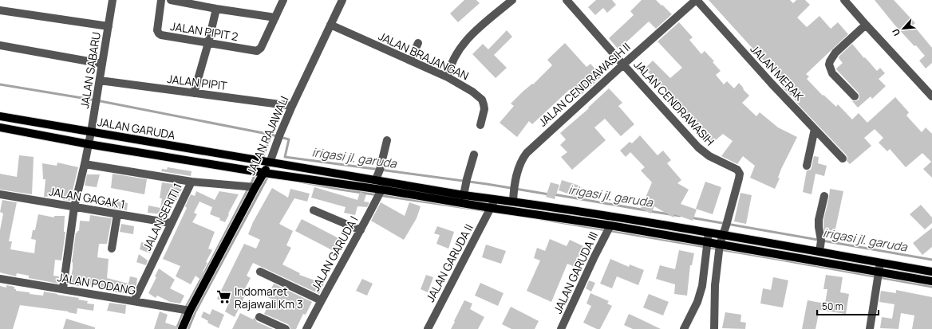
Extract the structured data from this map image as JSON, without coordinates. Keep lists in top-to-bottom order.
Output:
{
  "streets": {
    "main road": ["JALAN GARUDA", "JALAN RAJAWALI"],
    "street": [
      "JALAN PIPIT 2",
      "JALAN BRAJANGAN",
      "JALAN SABARU",
      "JALAN MERAK",
      "JALAN PIPIT",
      "JALAN CENDRAWASIH II",
      "JALAN CENDRAWASIH",
      "JALAN GAGAK 1",
      "JALAN SERITI 1",
      "JALAN GARUDA I",
      "JALAN GARUDA II",
      "JALAN GARUDA III",
      "JALAN PODANG"
    ]
  },
  "crossings": [
    ["JALAN BRAJANGAN", "JALAN RAJAWALI"],
    ["JALAN SABARU", "JALAN PIPIT"],
    ["JALAN SABARU", "JALAN GARUDA"],
    ["JALAN SABARU", "JALAN GAGAK 1"],
    ["JALAN SABARU", "JALAN PODANG"],
    ["JALAN MERAK", "JALAN CENDRAWASIH II"],
    ["JALAN PIPIT", "JALAN RAJAWALI"],
    ["JALAN CENDRAWASIH II", "JALAN CENDRAWASIH"],
    ["JALAN CENDRAWASIH II", "JALAN GARUDA"],
    ["JALAN CENDRAWASIH", "JALAN GARUDA"],
    ["JALAN GARUDA", "JALAN RAJAWALI"],
    ["JALAN GARUDA", "JALAN GARUDA I"],
    ["JALAN GARUDA", "JALAN GARUDA II"],
    ["JALAN GARUDA", "JALAN GARUDA III"],
    ["JALAN RAJAWALI", "JALAN SERITI 1"],
    ["JALAN RAJAWALI", "JALAN PODANG"],
    ["JALAN GAGAK 1", "JALAN SERITI 1"],
    ["JALAN SERITI 1", "JALAN PODANG"]
  ],
  "water": ["irigasi jl. garuda"],
  "places": {
    "supermarket": ["Indomaret Rajawali Km 3"]
  },
  "scale_bar": "50 m",
  "north": "bottom left"
}
